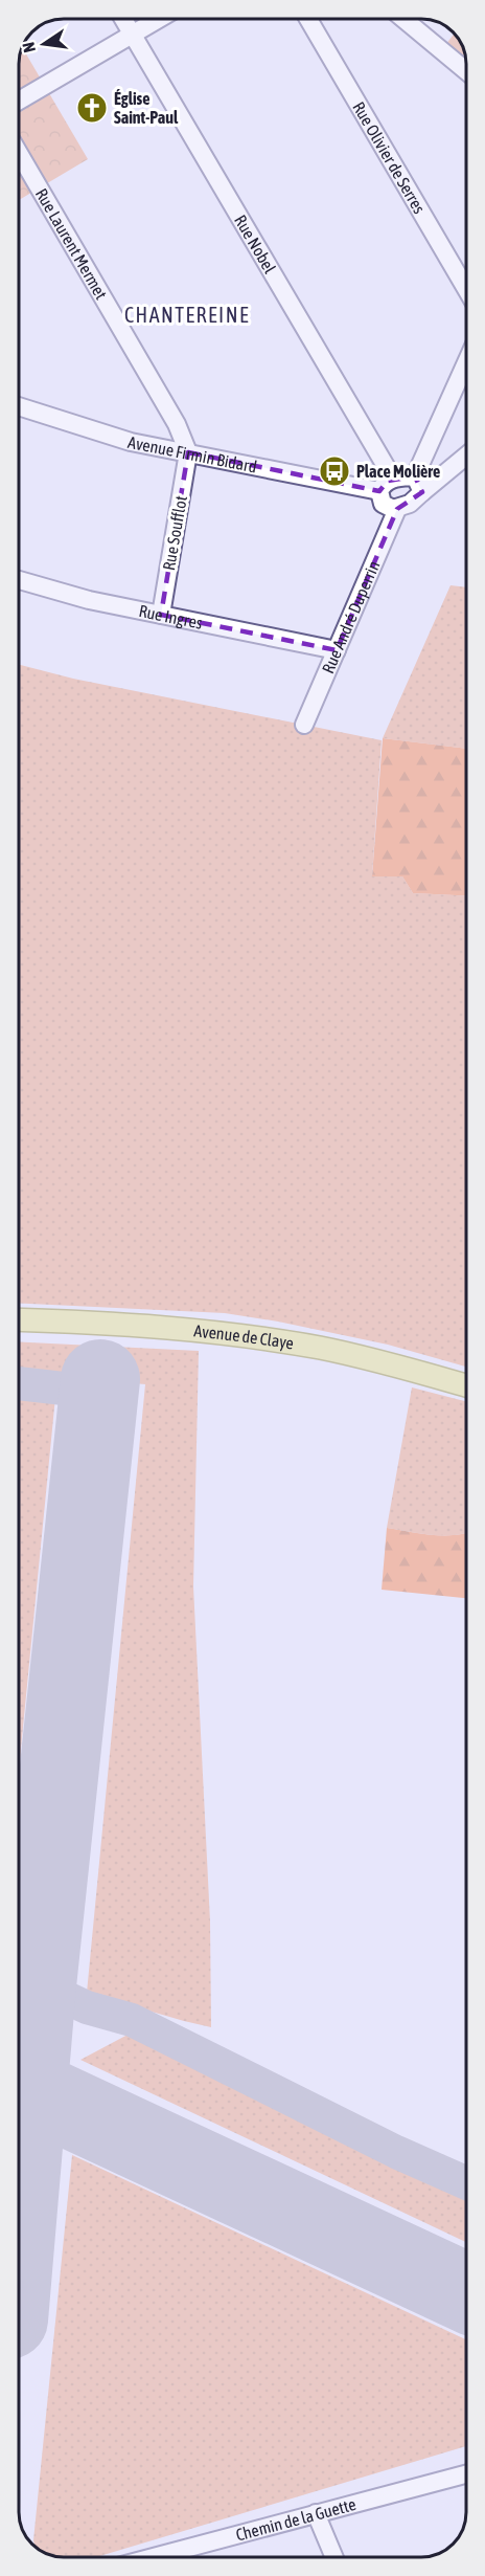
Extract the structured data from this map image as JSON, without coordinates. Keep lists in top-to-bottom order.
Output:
{
  "streets": {
    "main road": ["Avenue de Claye"],
    "street": [
      "Rue Olivier de Serres",
      "Rue Nobel",
      "Rue Laurent Mermet",
      "Avenue Firmin Bidard",
      "Rue Soufflot",
      "Rue Ingres",
      "Rue André Duperrin",
      "Chemin de la Guette"
    ]
  },
  "crossings": [
    ["Rue Nobel", "Avenue Firmin Bidard"],
    ["Rue Nobel", "Rue André Duperrin"],
    ["Rue Laurent Mermet", "Avenue Firmin Bidard"],
    ["Rue Laurent Mermet", "Rue Soufflot"],
    ["Avenue Firmin Bidard", "Rue Soufflot"],
    ["Avenue Firmin Bidard", "Rue André Duperrin"],
    ["Rue Soufflot", "Rue Ingres"],
    ["Rue Ingres", "Rue André Duperrin"]
  ],
  "districts": ["CHANTEREINE"],
  "places": {
    "church": ["Église Saint-Paul"],
    "bus stop": ["Place Molière"]
  },
  "north": "left"
}
